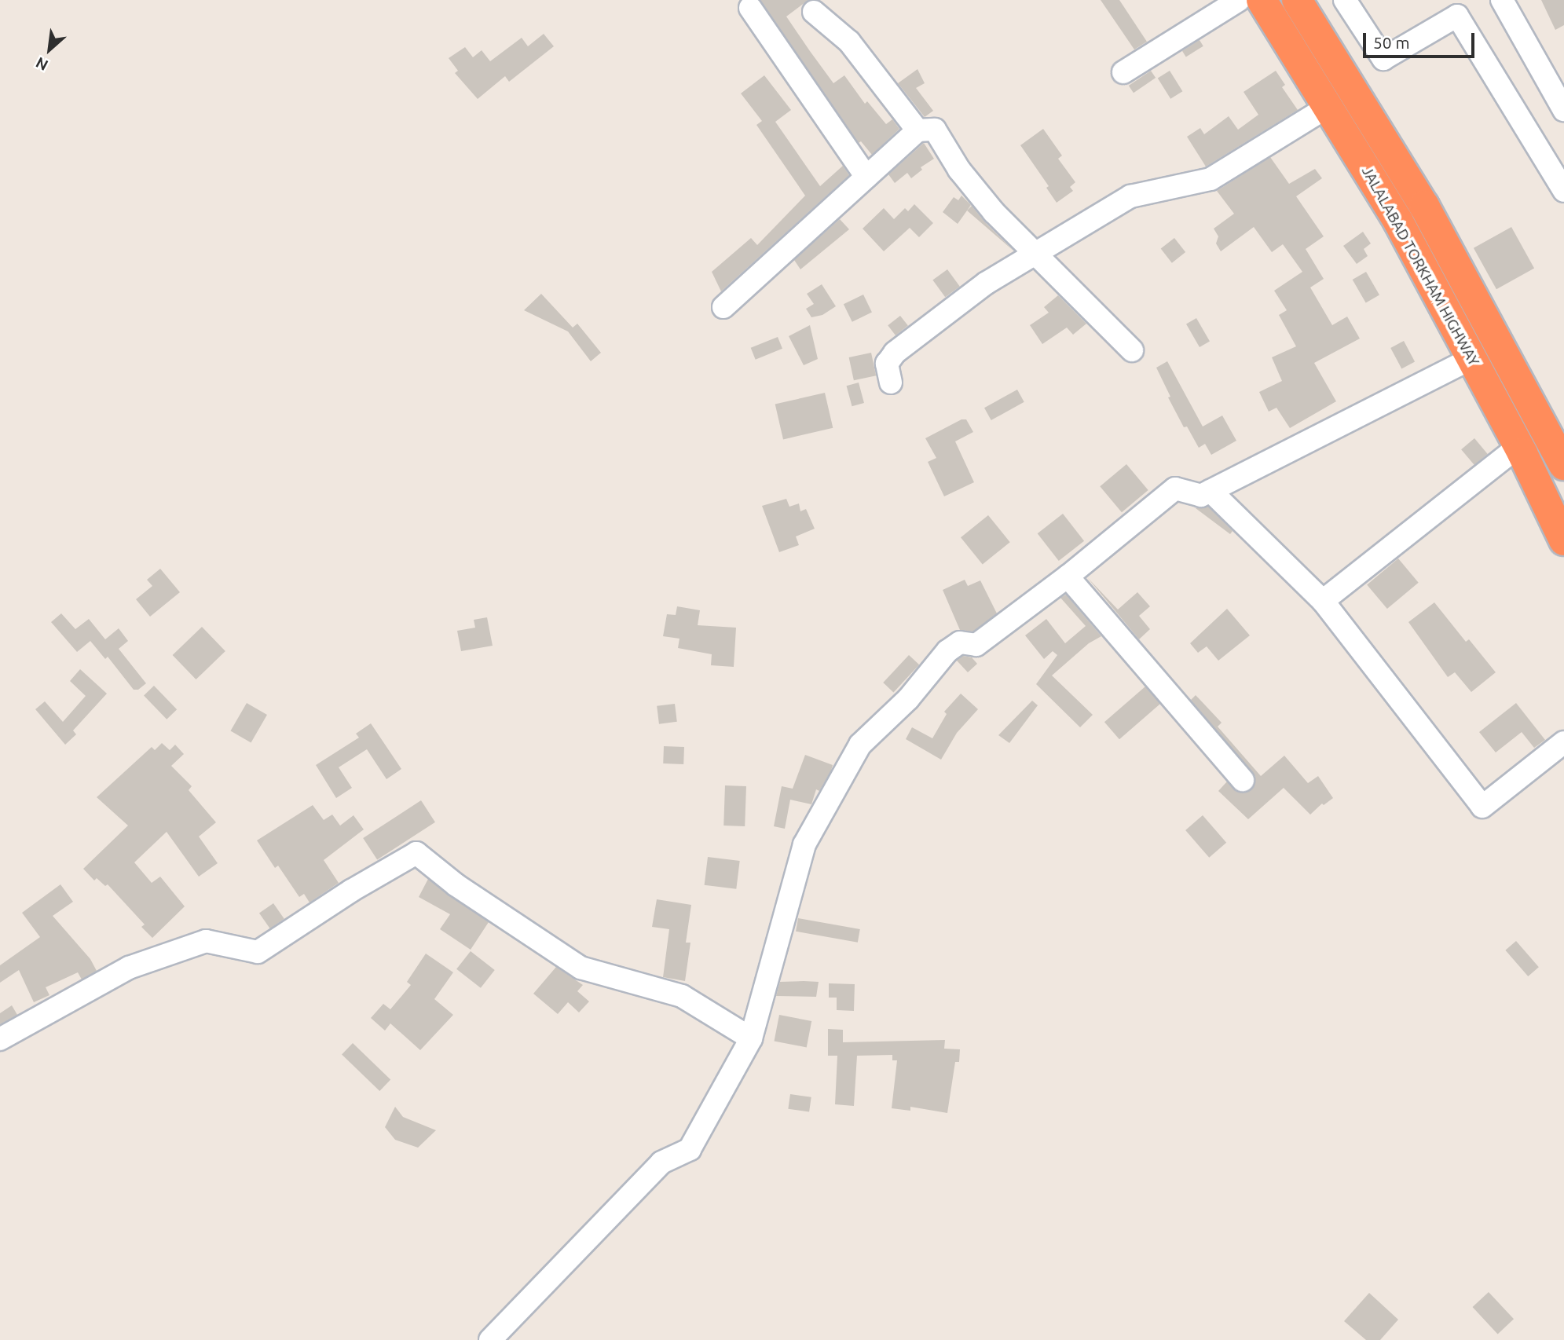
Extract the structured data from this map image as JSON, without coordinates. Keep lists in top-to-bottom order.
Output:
{
  "streets": {
    "highway": ["JALALABAD TORKHAM HIGHWAY"]
  },
  "scale_bar": "50 m",
  "north": "bottom left"
}
